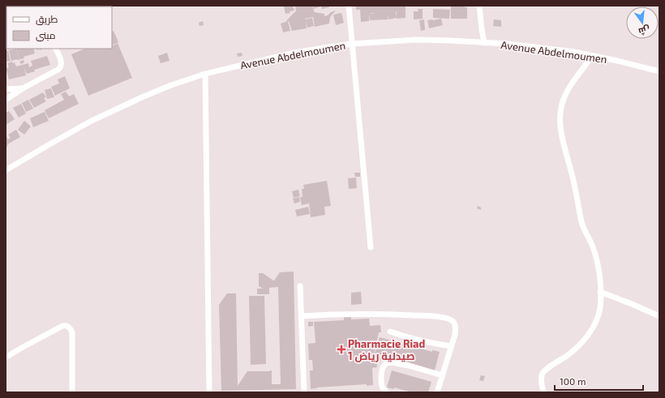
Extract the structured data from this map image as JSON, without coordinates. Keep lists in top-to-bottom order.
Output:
{
  "streets": {
    "street": ["Avenue Abdelmoumen"]
  },
  "places": {
    "health": ["Pharmacie Riad 1 صيدلية رياض"]
  },
  "legend": ["طريق", "مبنى"],
  "scale_bar": "100 m",
  "north": "bottom"
}
